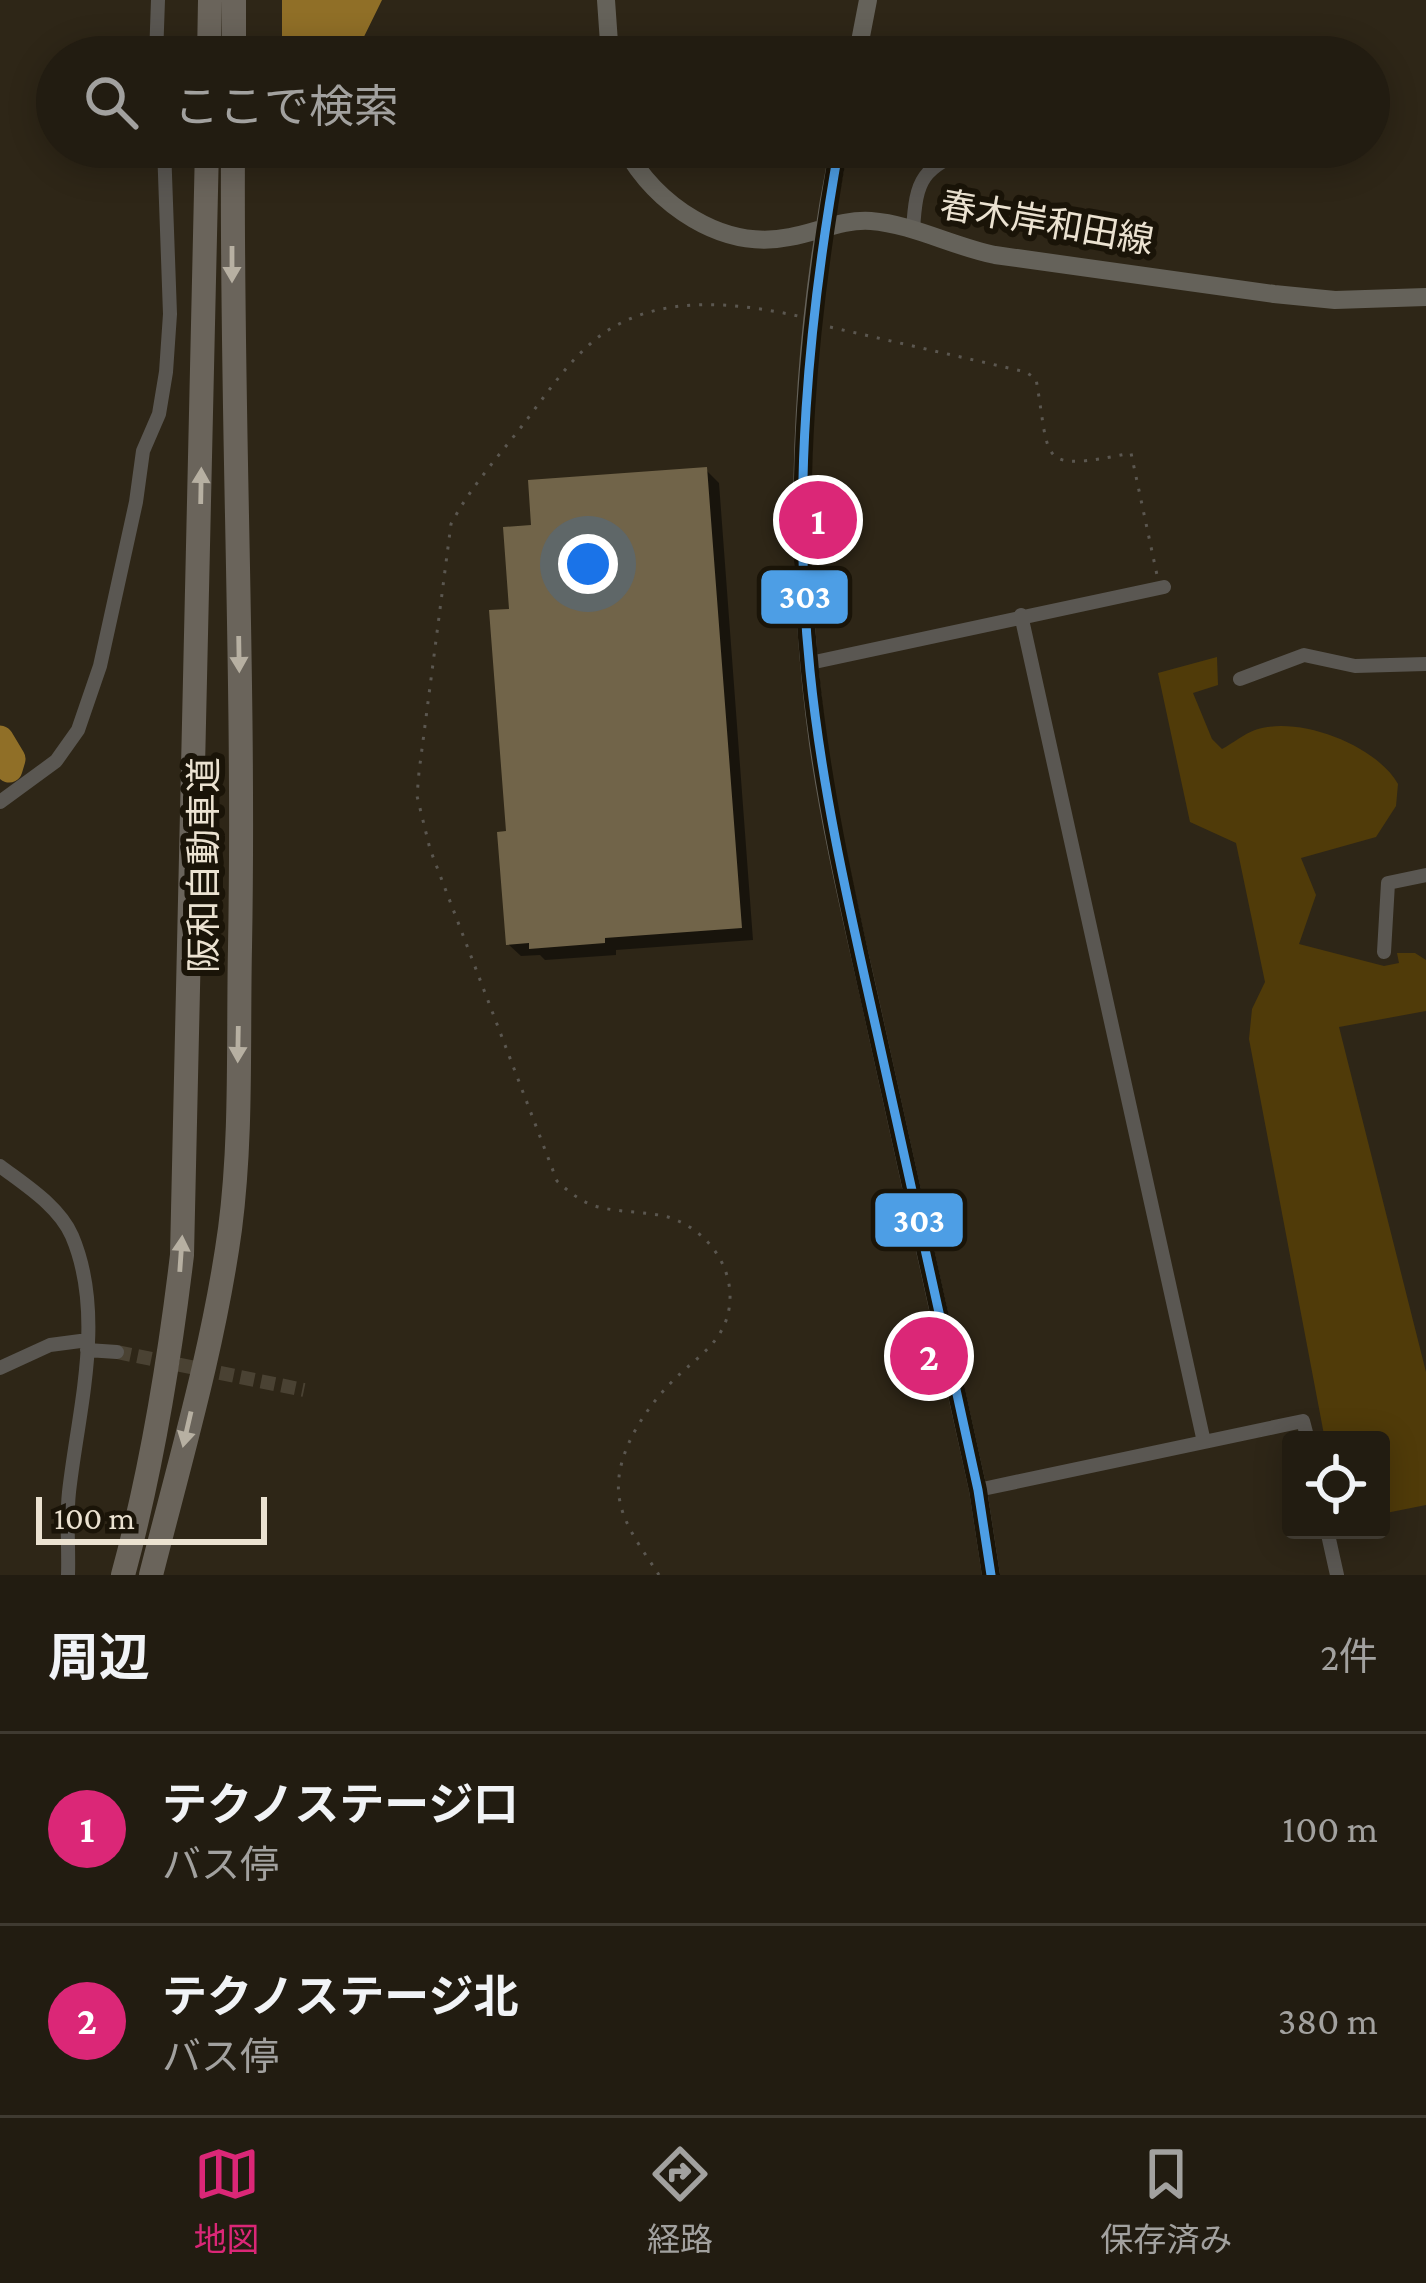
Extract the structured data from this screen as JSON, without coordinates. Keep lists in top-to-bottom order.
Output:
{
  "streets": {
    "highway": ["阪和自動車道"],
    "street": ["春木岸和田線"]
  },
  "lines": ["transit line 303"],
  "scale_bar": "100 m",
  "page": {
    "search": "ここで検索",
    "pins": ["1", "2"],
    "scale": "100 m",
    "heading": ["周辺", "2件"],
    "list": [
      {
        "mark": "1",
        "name": "テクノステージ口",
        "note": "バス停",
        "value": "100 m"
      },
      {
        "mark": "2",
        "name": "テクノステージ北",
        "note": "バス停",
        "value": "380 m"
      }
    ],
    "nav": ["地図", "経路", "保存済み"]
  }
}
